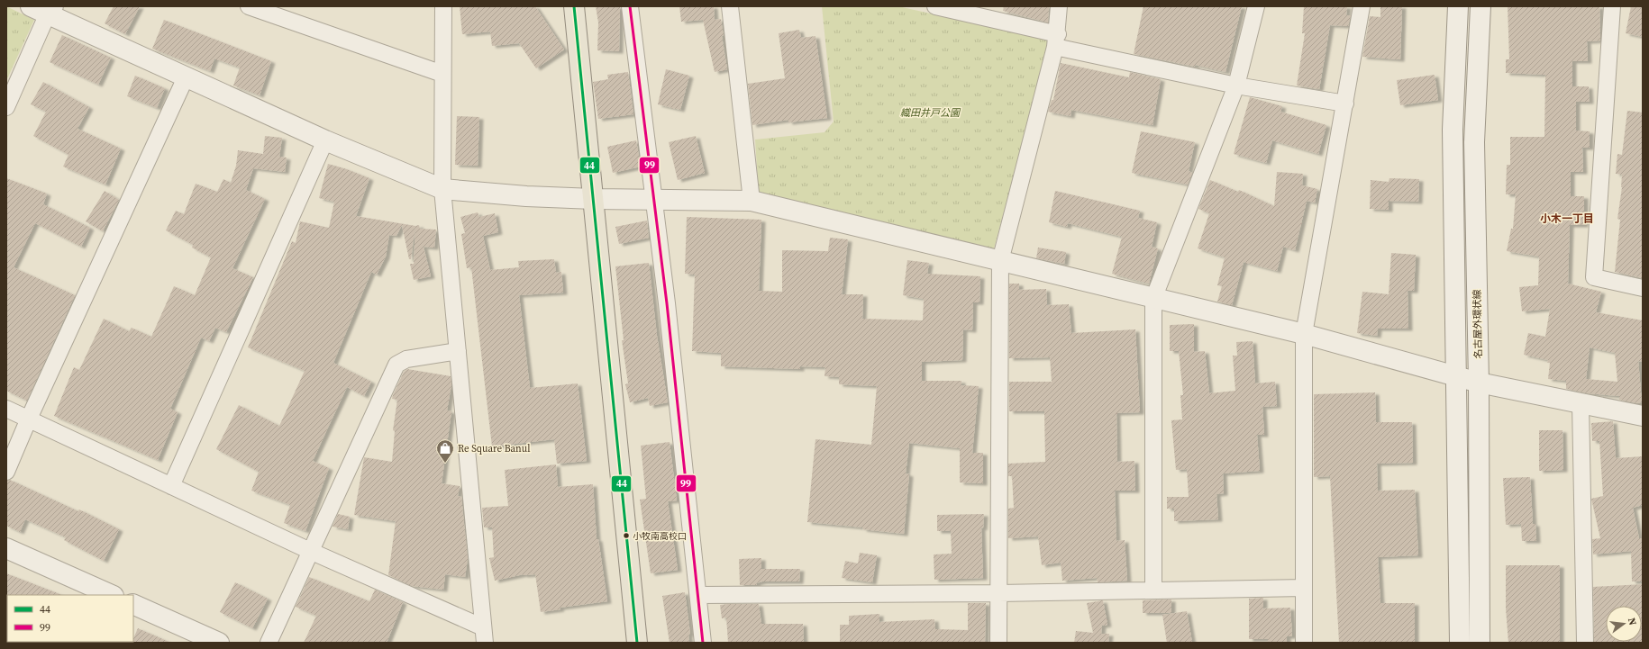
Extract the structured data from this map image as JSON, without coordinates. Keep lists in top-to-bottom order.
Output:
{
  "streets": {
    "street": ["名古屋外環状線"]
  },
  "districts": ["小木一丁目"],
  "parks": ["織田井戸公園"],
  "places": {
    "shop": ["Re Square Banul"],
    "other": ["小牧南高校口"]
  },
  "lines": ["transit line 44", "transit line 99"],
  "legend": ["44", "99"],
  "north": "right"
}
